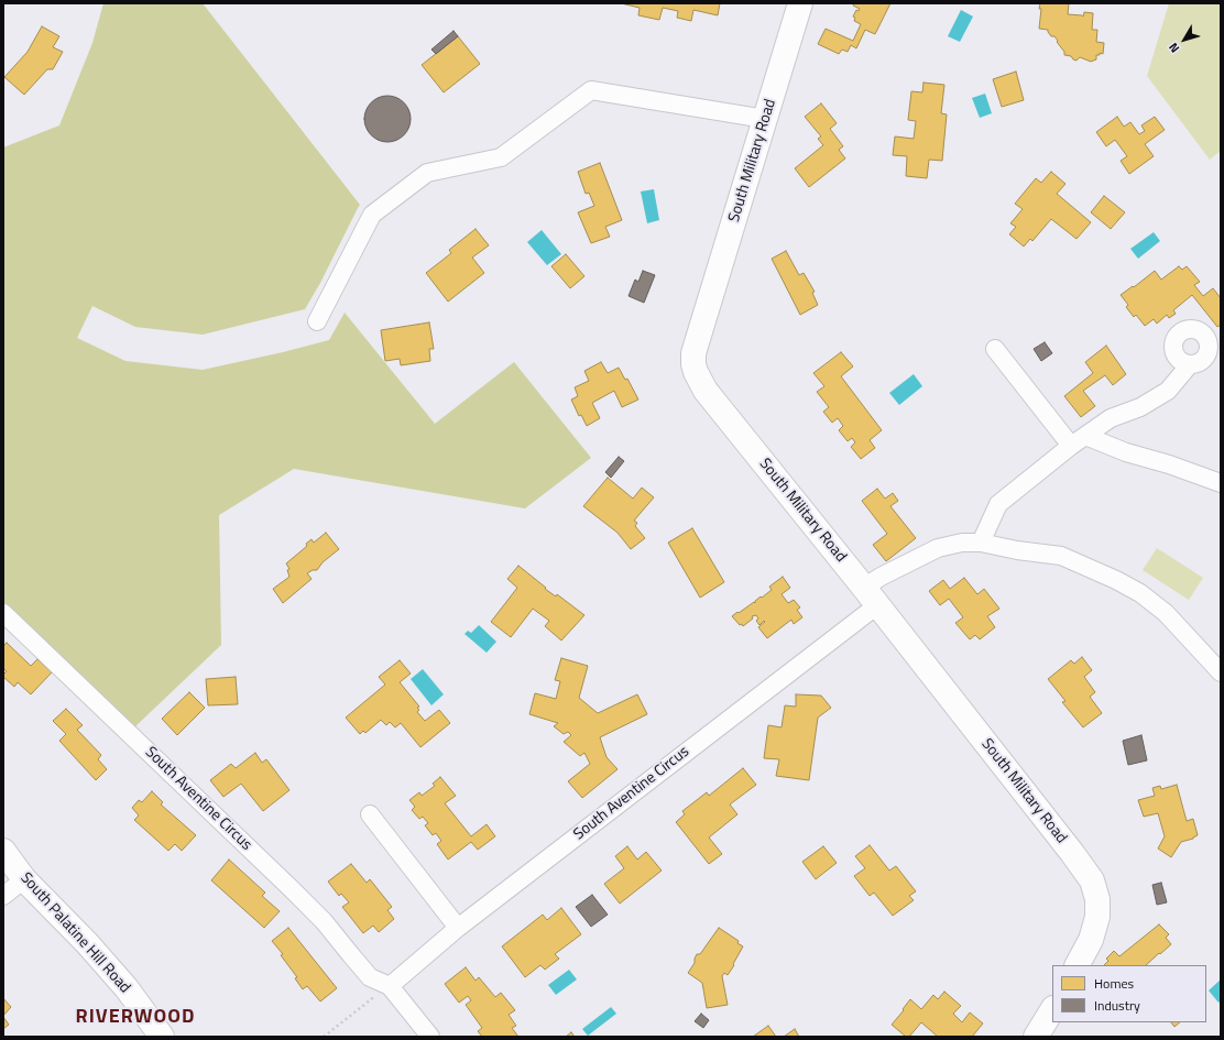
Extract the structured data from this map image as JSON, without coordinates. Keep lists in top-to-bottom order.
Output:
{
  "streets": {
    "street": ["South Military Road", "South Aventine Circus", "South Palatine Hill Road"]
  },
  "crossings": [
    ["South Military Road", "South Aventine Circus"]
  ],
  "districts": ["RIVERWOOD"],
  "legend": ["Homes", "Industry"],
  "north": "bottom left"
}
